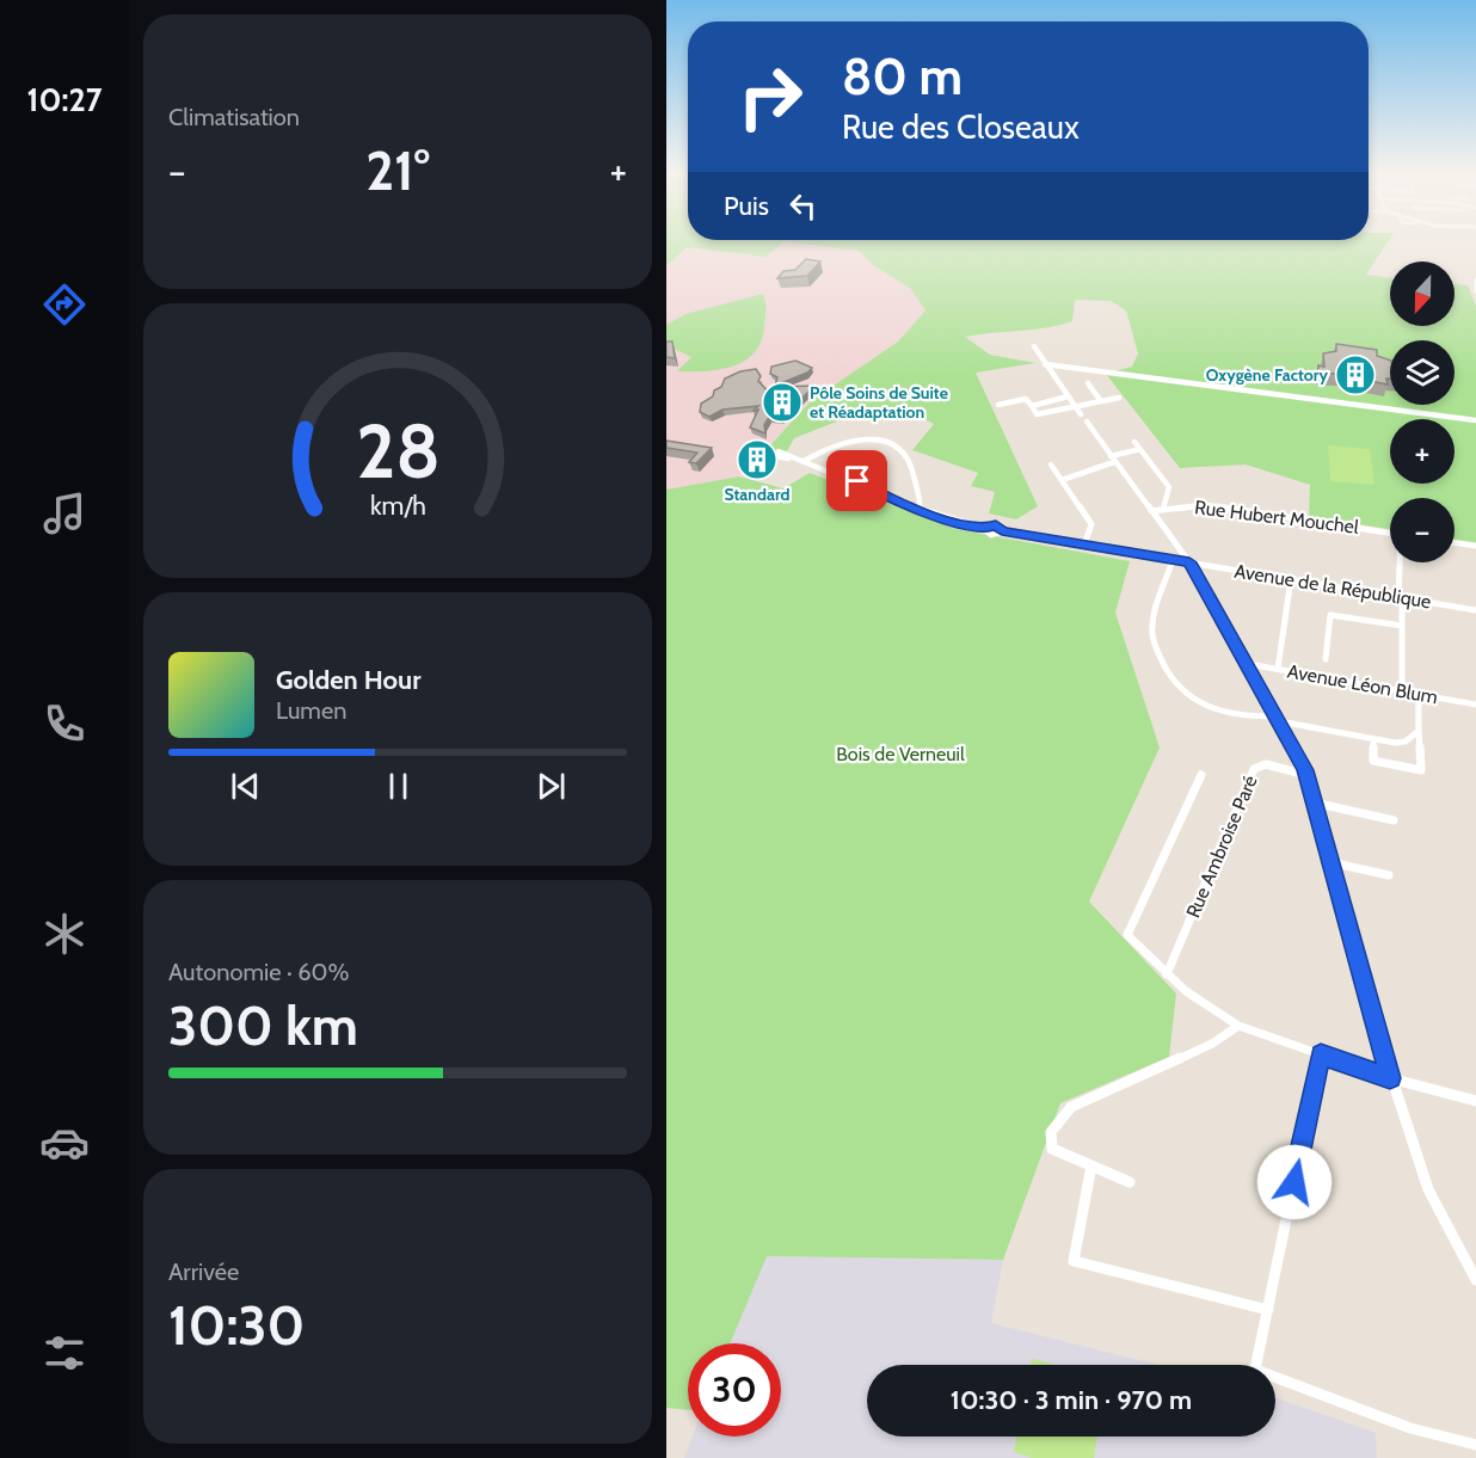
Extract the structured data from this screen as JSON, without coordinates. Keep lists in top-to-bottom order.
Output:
{
  "streets": {
    "street": [
      "Rue Hubert Mouchel",
      "Avenue de la République",
      "Avenue Léon Blum",
      "Rue Ambroise Paré"
    ]
  },
  "parks": ["Bois de Verneuil"],
  "places": {
    "building": ["Oxygène Factory", "Pôle Soins de Suite et Réadaptation", "Standard"]
  },
  "north": "bottom",
  "page": {
    "tabs": "10:27",
    "tile": [
      "Climatisation",
      ["Autonomie · 60%", "300 km"],
      ["Arrivée", "10:30"]
    ],
    "turn": ["80 m", "Rue des Closeaux"],
    "heat": ["−", "21°", "+"],
    "then": "Puis",
    "map_buttons": ["+", "−"],
    "song": ["Golden Hour", "Lumen"],
    "limit": "30",
    "trip": "10:30 · 3 min · 970 m",
    "gauge": ["28", "km/h"]
  }
}
